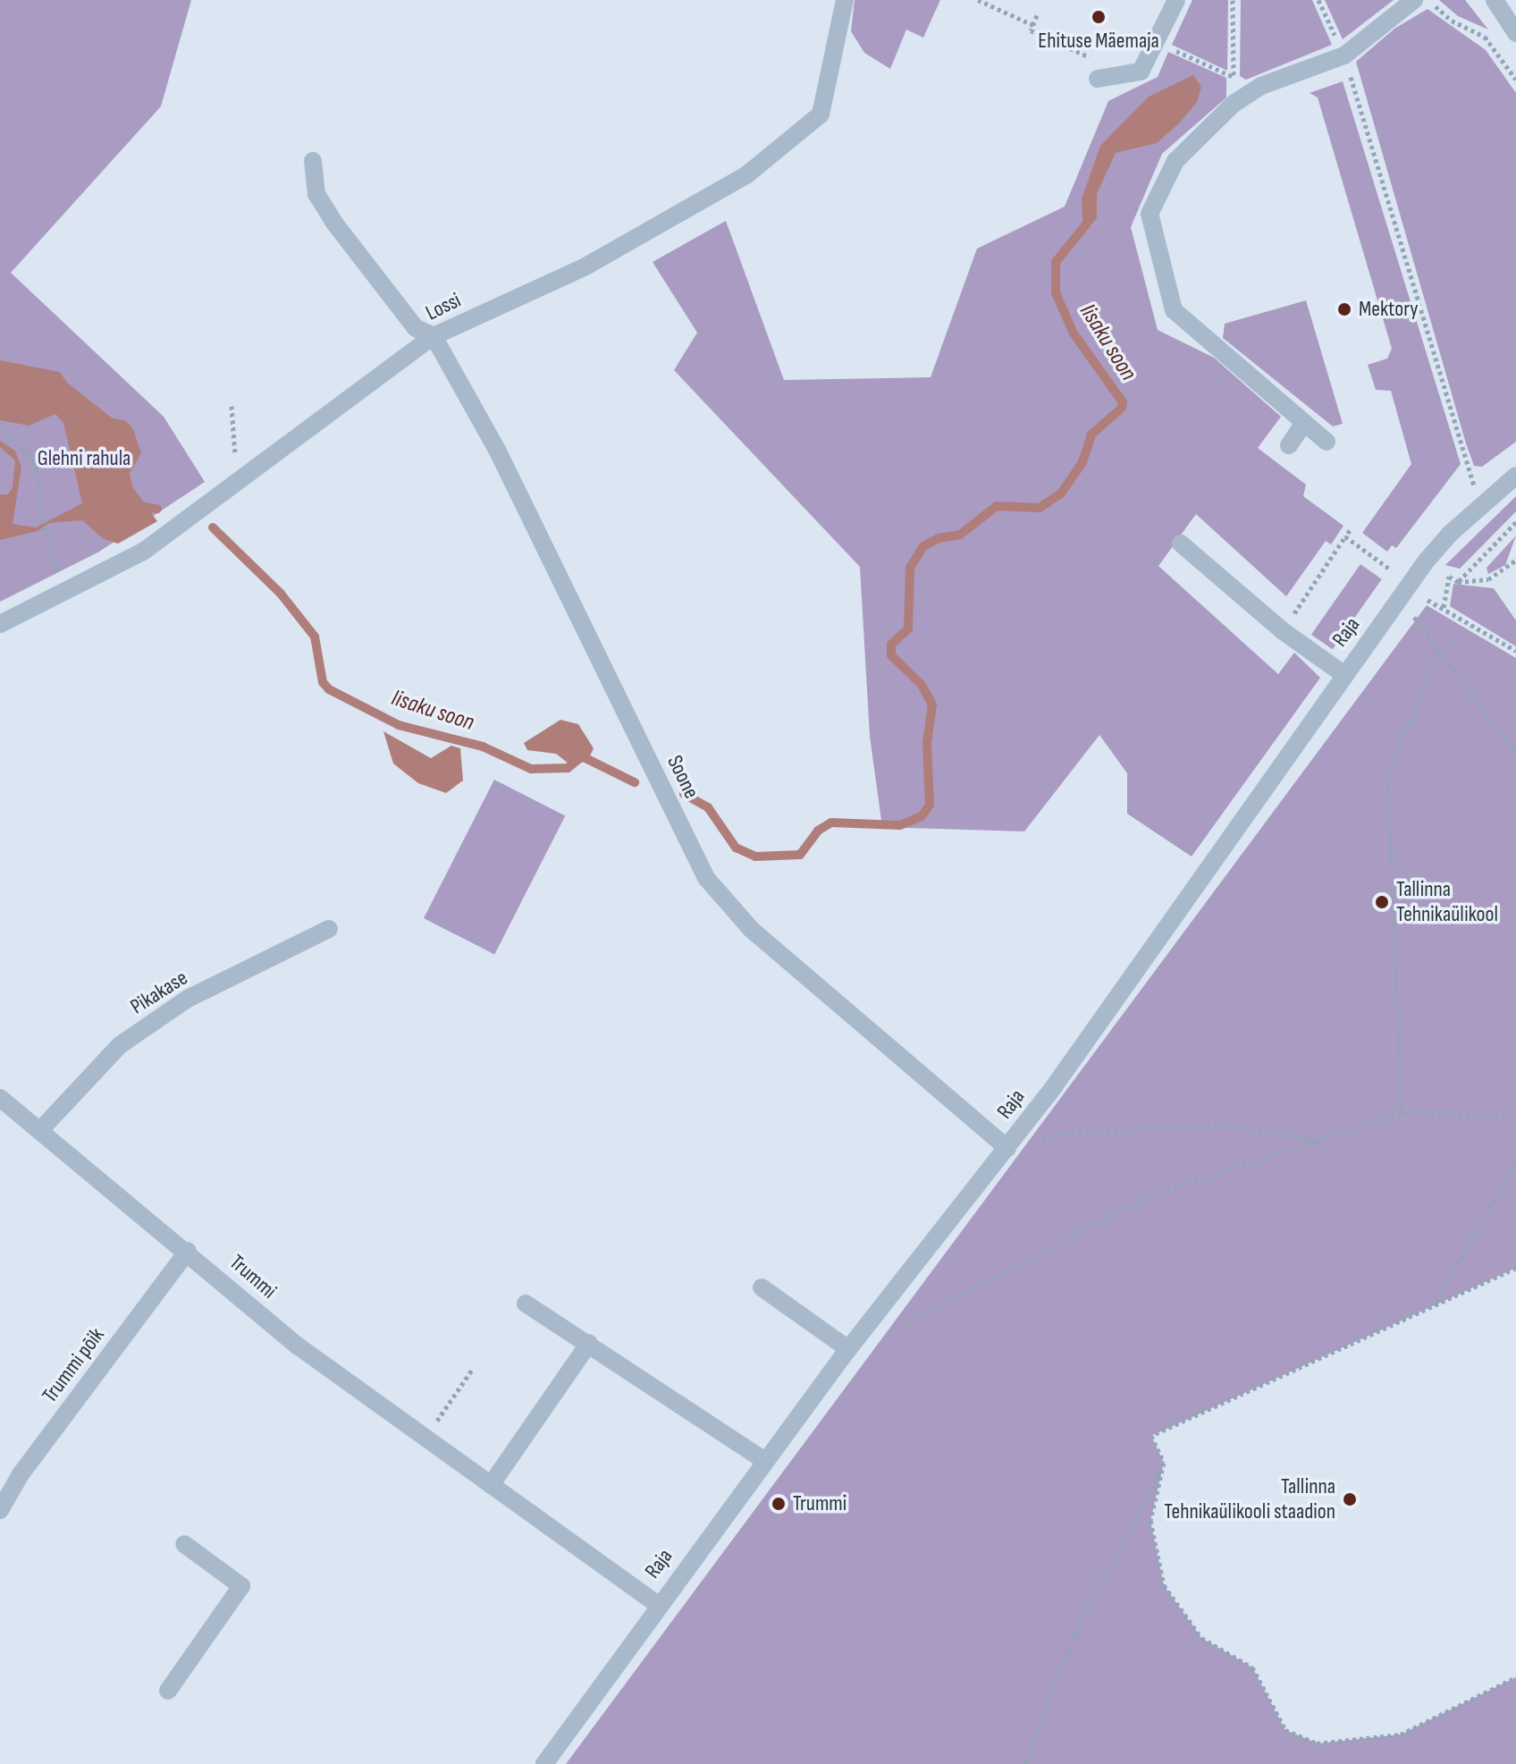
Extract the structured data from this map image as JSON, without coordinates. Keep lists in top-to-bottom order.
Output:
{
  "streets": {
    "street": [
      "Lossi",
      "Raja",
      "Soone",
      "Pikakase",
      "Trummi",
      "Trummi põik"
    ]
  },
  "crossings": [
    ["Lossi", "Soone"],
    ["Raja", "Soone"],
    ["Raja", "Trummi"],
    ["Pikakase", "Trummi"],
    ["Trummi", "Trummi põik"]
  ],
  "water": ["Iisaku soon"],
  "parks": ["Glehni rahula"],
  "places": [
    "Ehituse Mäemaja",
    "Mektory",
    "Tallinna Tehnikaülikool",
    "Tallinna Tehnikaülikooli staadion",
    "Trummi"
  ]
}
